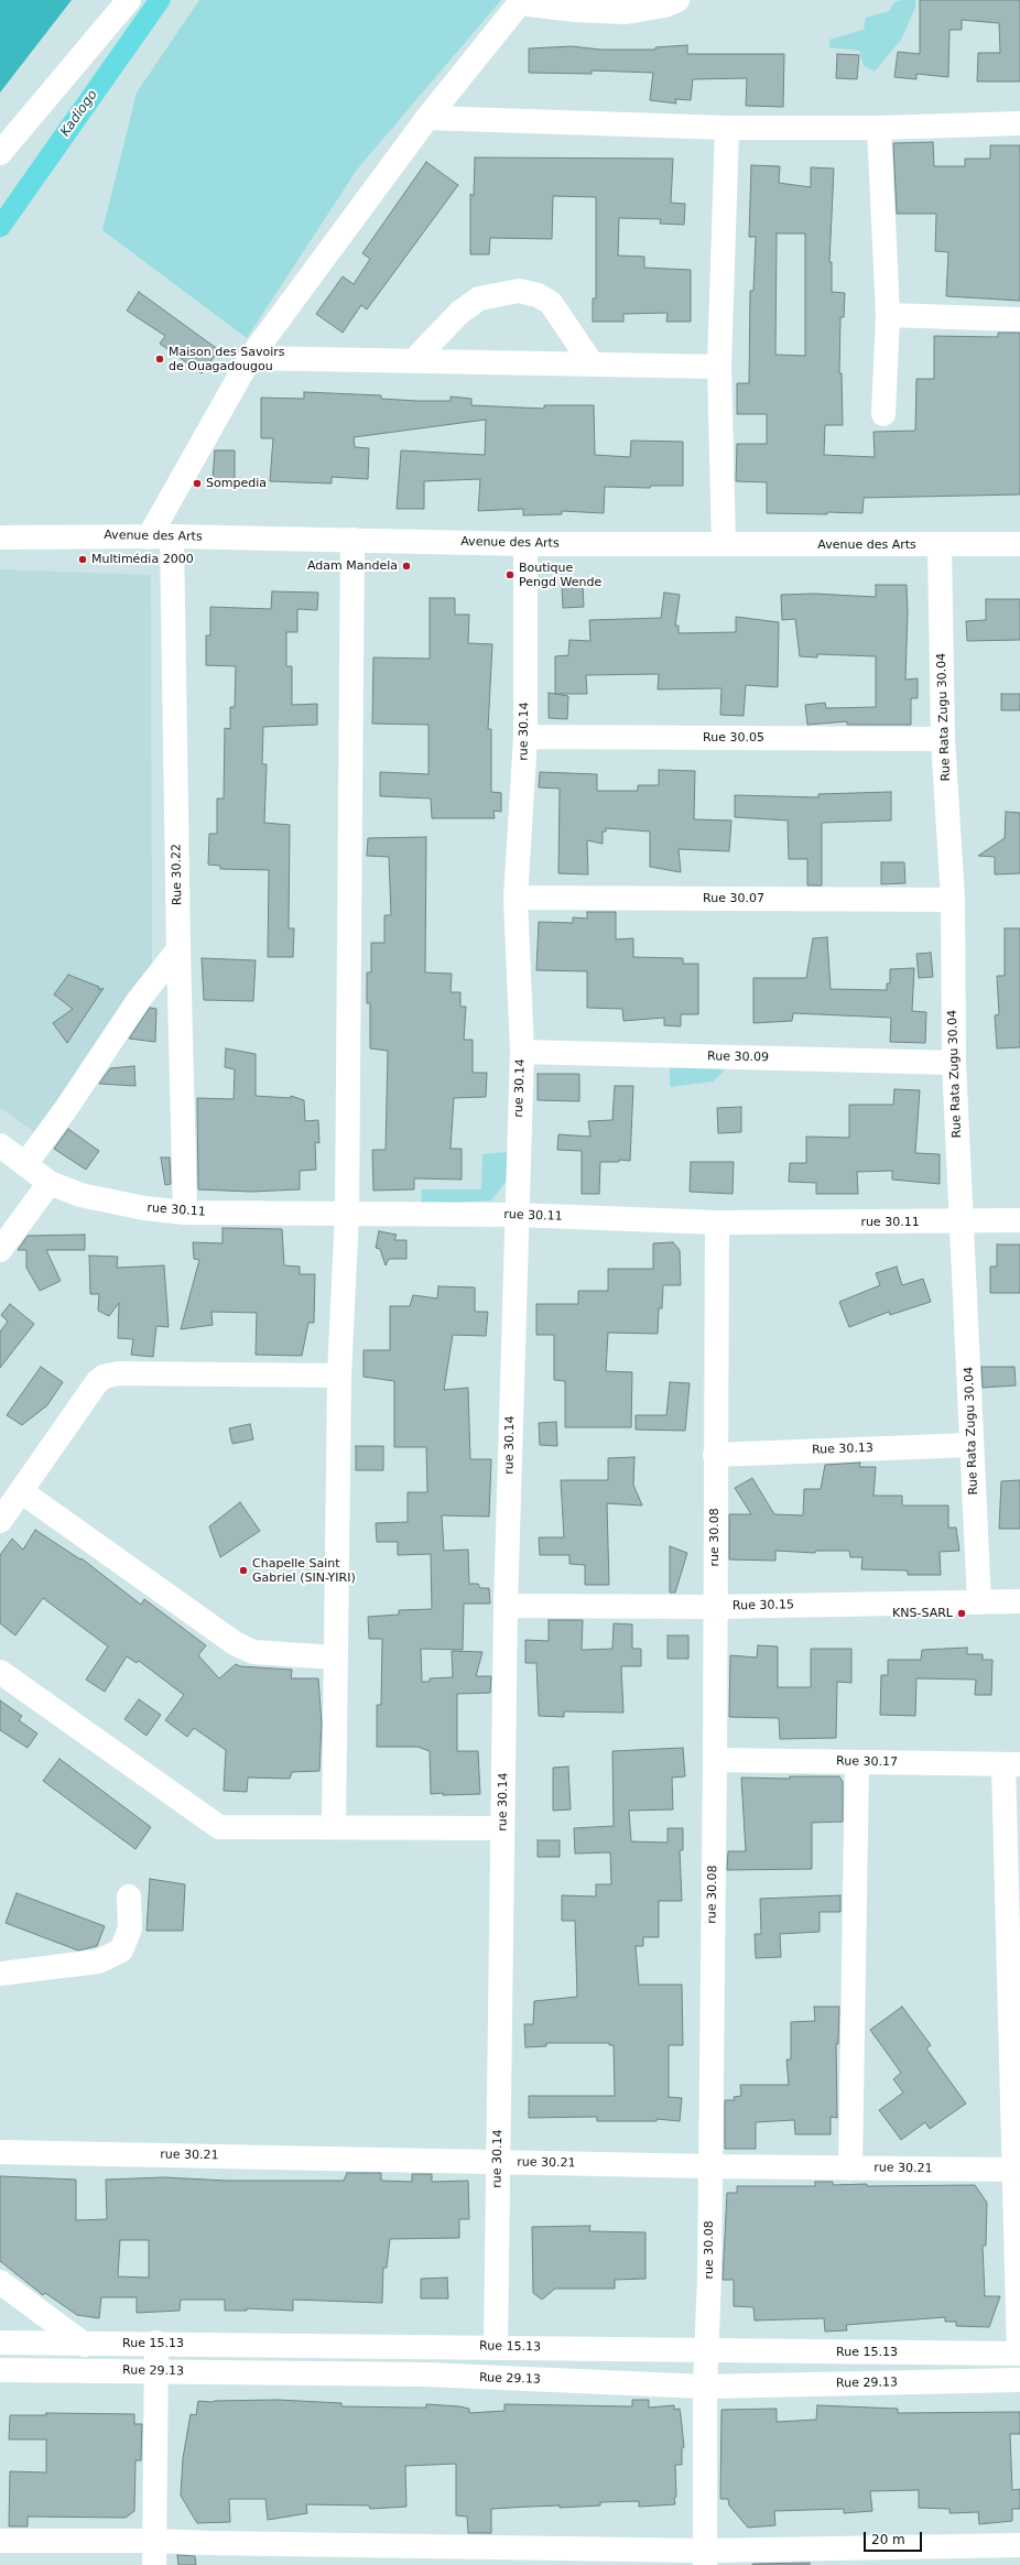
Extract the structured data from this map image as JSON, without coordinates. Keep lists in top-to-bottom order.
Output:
{
  "streets": {
    "street": [
      "Avenue des Arts",
      "Rue Rata Zugu 30.04",
      "rue 30.14",
      "Rue 30.05",
      "Rue 30.22",
      "Rue 30.07",
      "Rue 30.09",
      "rue 30.11",
      "Rue 30.13",
      "rue 30.08",
      "Rue 30.15",
      "Rue 30.17",
      "rue 30.21",
      "Rue 15.13",
      "Rue 29.13"
    ]
  },
  "crossings": [
    ["Avenue des Arts", "Rue Rata Zugu 30.04"],
    ["Avenue des Arts", "rue 30.14"],
    ["Avenue des Arts", "Rue 30.22"],
    ["Rue Rata Zugu 30.04", "Rue 30.05"],
    ["Rue Rata Zugu 30.04", "Rue 30.07"],
    ["Rue Rata Zugu 30.04", "Rue 30.09"],
    ["Rue Rata Zugu 30.04", "rue 30.11"],
    ["Rue Rata Zugu 30.04", "Rue 30.13"],
    ["Rue Rata Zugu 30.04", "Rue 30.15"],
    ["rue 30.14", "Rue 30.05"],
    ["rue 30.14", "Rue 30.07"],
    ["rue 30.14", "Rue 30.09"],
    ["rue 30.14", "rue 30.11"],
    ["rue 30.14", "Rue 30.15"],
    ["rue 30.14", "rue 30.21"],
    ["rue 30.14", "Rue 15.13"],
    ["Rue 30.22", "rue 30.11"],
    ["rue 30.11", "rue 30.08"],
    ["Rue 30.13", "rue 30.08"],
    ["rue 30.08", "Rue 30.15"],
    ["rue 30.08", "Rue 30.17"],
    ["rue 30.08", "rue 30.21"],
    ["rue 30.08", "Rue 15.13"],
    ["rue 30.08", "Rue 29.13"]
  ],
  "water": ["Kadiogo"],
  "places": [
    "Maison des Savoirs de Ouagadougou",
    "Sompedia",
    "Multimédia 2000",
    "Adam Mandela",
    "Boutique Pengd Wende",
    "Chapelle Saint Gabriel (SIN-YIRI)",
    "KNS-SARL"
  ],
  "scale_bar": "20 m"
}
